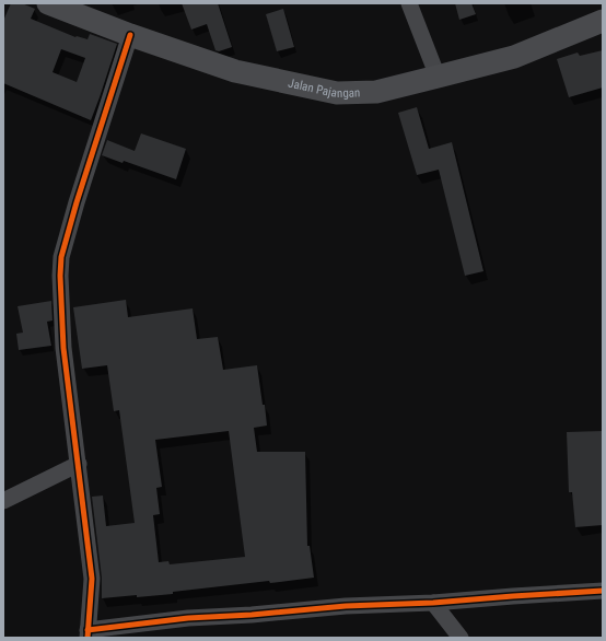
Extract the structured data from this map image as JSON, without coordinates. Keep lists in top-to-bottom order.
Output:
{
  "streets": {
    "main road": ["Jalan Pajangan"]
  }
}
